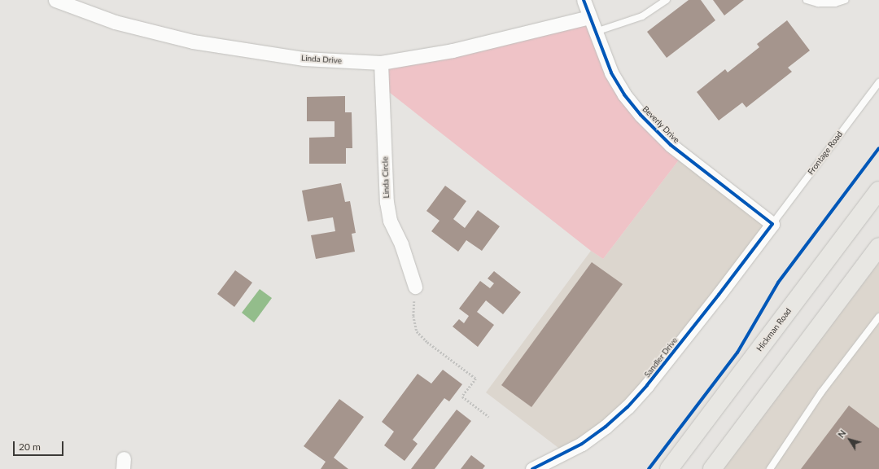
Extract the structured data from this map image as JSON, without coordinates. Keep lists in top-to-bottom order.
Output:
{
  "streets": {
    "main road": ["Hickman Road"],
    "street": [
      "Linda Drive",
      "Beverly Drive",
      "Linda Circle",
      "Sandler Drive"
    ],
    "lane": ["Frontage Road"]
  },
  "crossings": [
    ["Linda Drive", "Beverly Drive"],
    ["Linda Drive", "Linda Circle"],
    ["Beverly Drive", "Frontage Road"],
    ["Beverly Drive", "Sandler Drive"],
    ["Frontage Road", "Sandler Drive"]
  ],
  "scale_bar": "20 m",
  "north": "top left"
}
